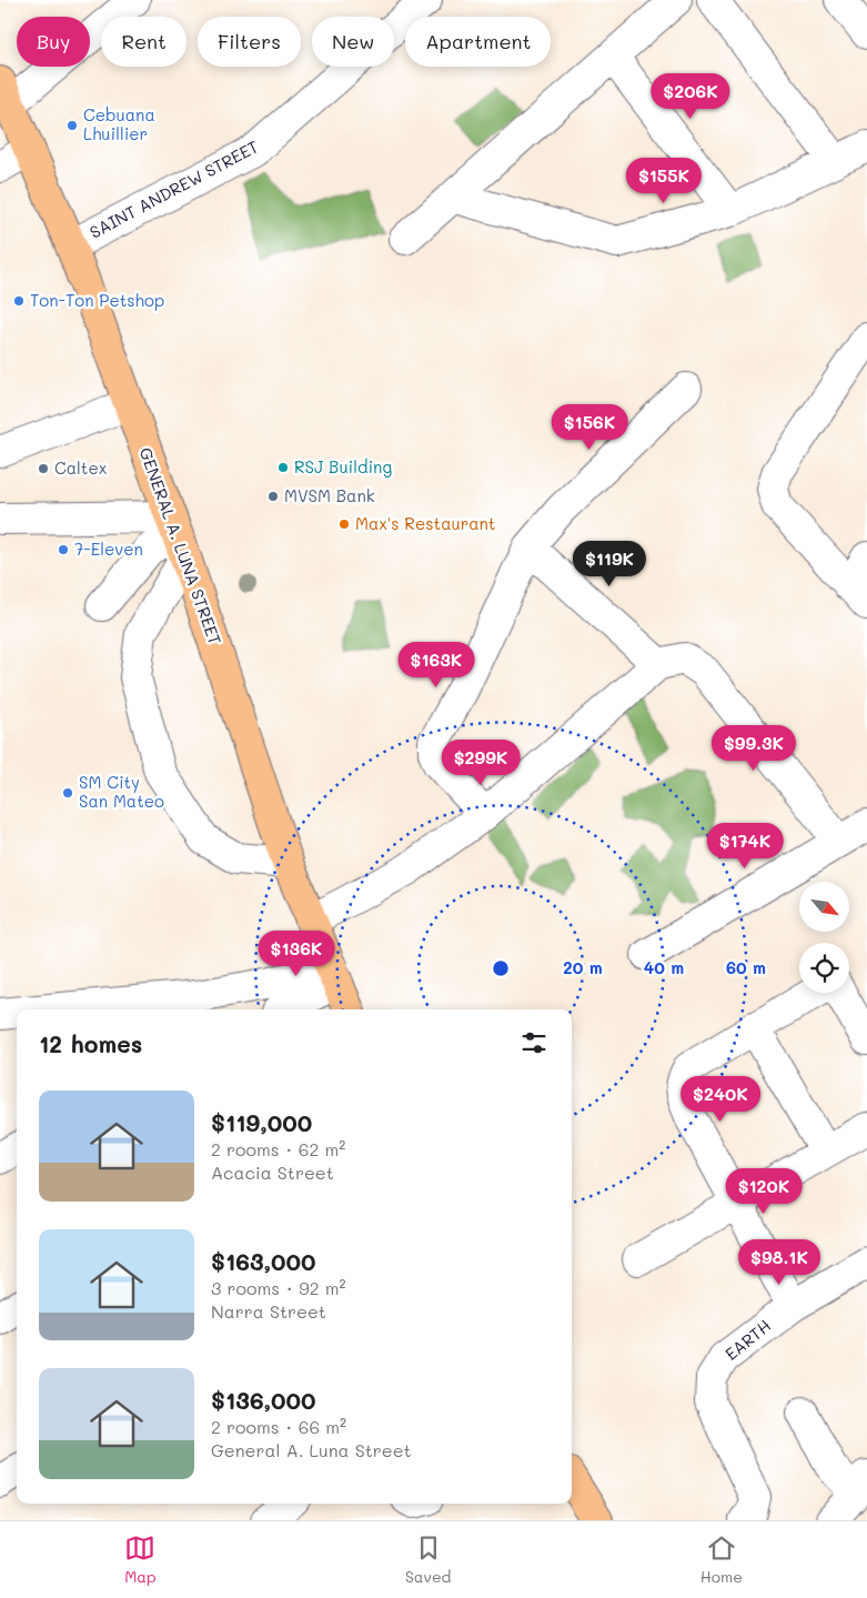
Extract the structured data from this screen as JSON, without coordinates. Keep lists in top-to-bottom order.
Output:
{
  "streets": {
    "main road": ["GENERAL A. LUNA STREET"],
    "street": ["SAINT ANDREW STREET", "EARTH"]
  },
  "crossings": [
    ["SAINT ANDREW STREET", "GENERAL A. LUNA STREET"]
  ],
  "places": [
    "Cebuana Lhuillier",
    "Ton-Ton Petshop",
    "RSJ Building",
    "Caltex",
    "MVSM Bank",
    "Max's Restaurant",
    "7-Eleven",
    "SM City San Mateo"
  ],
  "north": "bottom right",
  "page": {
    "chip": [
      "Buy",
      "Rent",
      "Filters",
      "New",
      "Apartment"
    ],
    "price": [
      "$206K",
      "$155K",
      "$156K",
      "$119K",
      "$163K",
      "$99.3K",
      "$299K",
      "$174K",
      "$136K",
      "$240K",
      "$120K",
      "$98.1K"
    ],
    "heading": "12 homes",
    "list": [
      {
        "name": "$119,000",
        "note": "2 rooms · 62 m² · Acacia Street"
      },
      {
        "name": "$163,000",
        "note": "3 rooms · 92 m² · Narra Street"
      },
      {
        "name": "$136,000",
        "note": "2 rooms · 66 m² · General A. Luna Street"
      }
    ],
    "tabs": ["Map", "Saved", "Home"]
  },
  "rings": ["20 m", "40 m", "60 m"]
}
